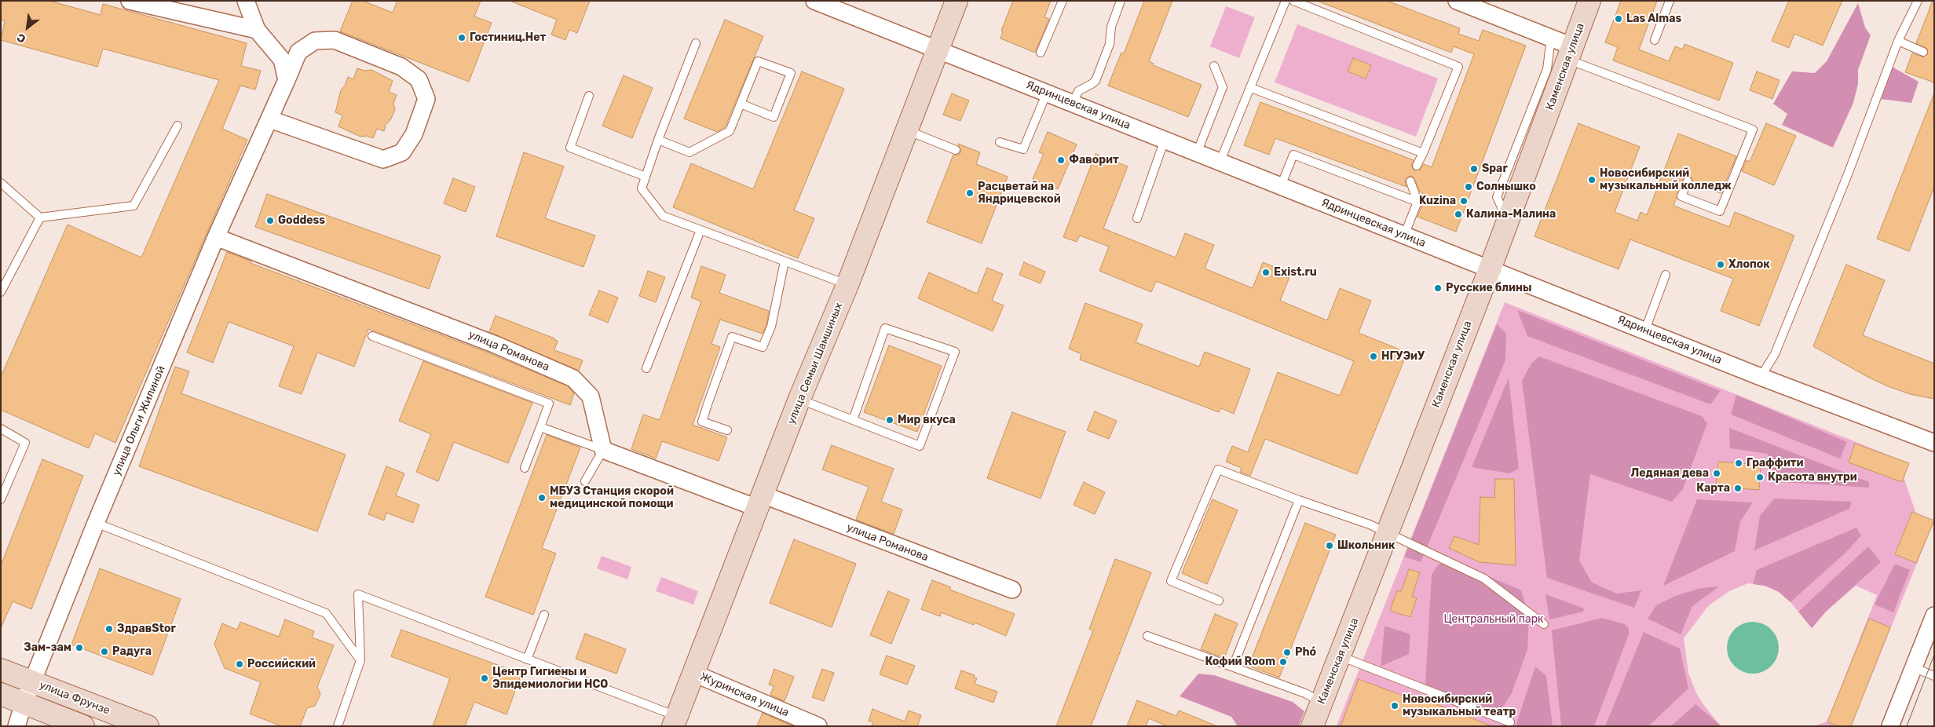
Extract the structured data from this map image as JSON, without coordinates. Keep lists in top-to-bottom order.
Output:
{
  "streets": {
    "street": [
      "Каменская улица",
      "Ядринцевская улица",
      "улица Романова",
      "улица Семьи Шамшиных",
      "улица Ольги Жилиной",
      "Журинская улица",
      "улица Фрунзе"
    ]
  },
  "crossings": [
    ["Каменская улица", "Ядринцевская улица"],
    ["Ядринцевская улица", "улица Семьи Шамшиных"],
    ["улица Романова", "улица Семьи Шамшиных"],
    ["улица Романова", "улица Ольги Жилиной"],
    ["улица Семьи Шамшиных", "Журинская улица"],
    ["улица Ольги Жилиной", "улица Фрунзе"]
  ],
  "parks": ["Центральный парк"],
  "places": [
    "Las Almas",
    "Гостиниц.Нет",
    "Фаворит",
    "Spar",
    "Новосибирский музыкальный колледж",
    "Солнышко",
    "Расцветай на Яндрицевской",
    "Kuzina",
    "Калина-Малина",
    "Goddess",
    "Хлопок",
    "Exist.ru",
    "Русские блины",
    "НГУЭиУ",
    "Мир вкуса",
    "Граффити",
    "Ледяная дева",
    "Красота внутри",
    "Карта",
    "МБУЗ Станция скорой медицинской помощи",
    "Школьник",
    "ЗдравStor",
    "Зам-зам",
    "Радуга",
    "Phó",
    "Кофий Room",
    "Российский",
    "Центр Гигиены и Эпидемиологии НСО",
    "Новосибирский музыкальный театр"
  ],
  "north": "bottom left"
}
